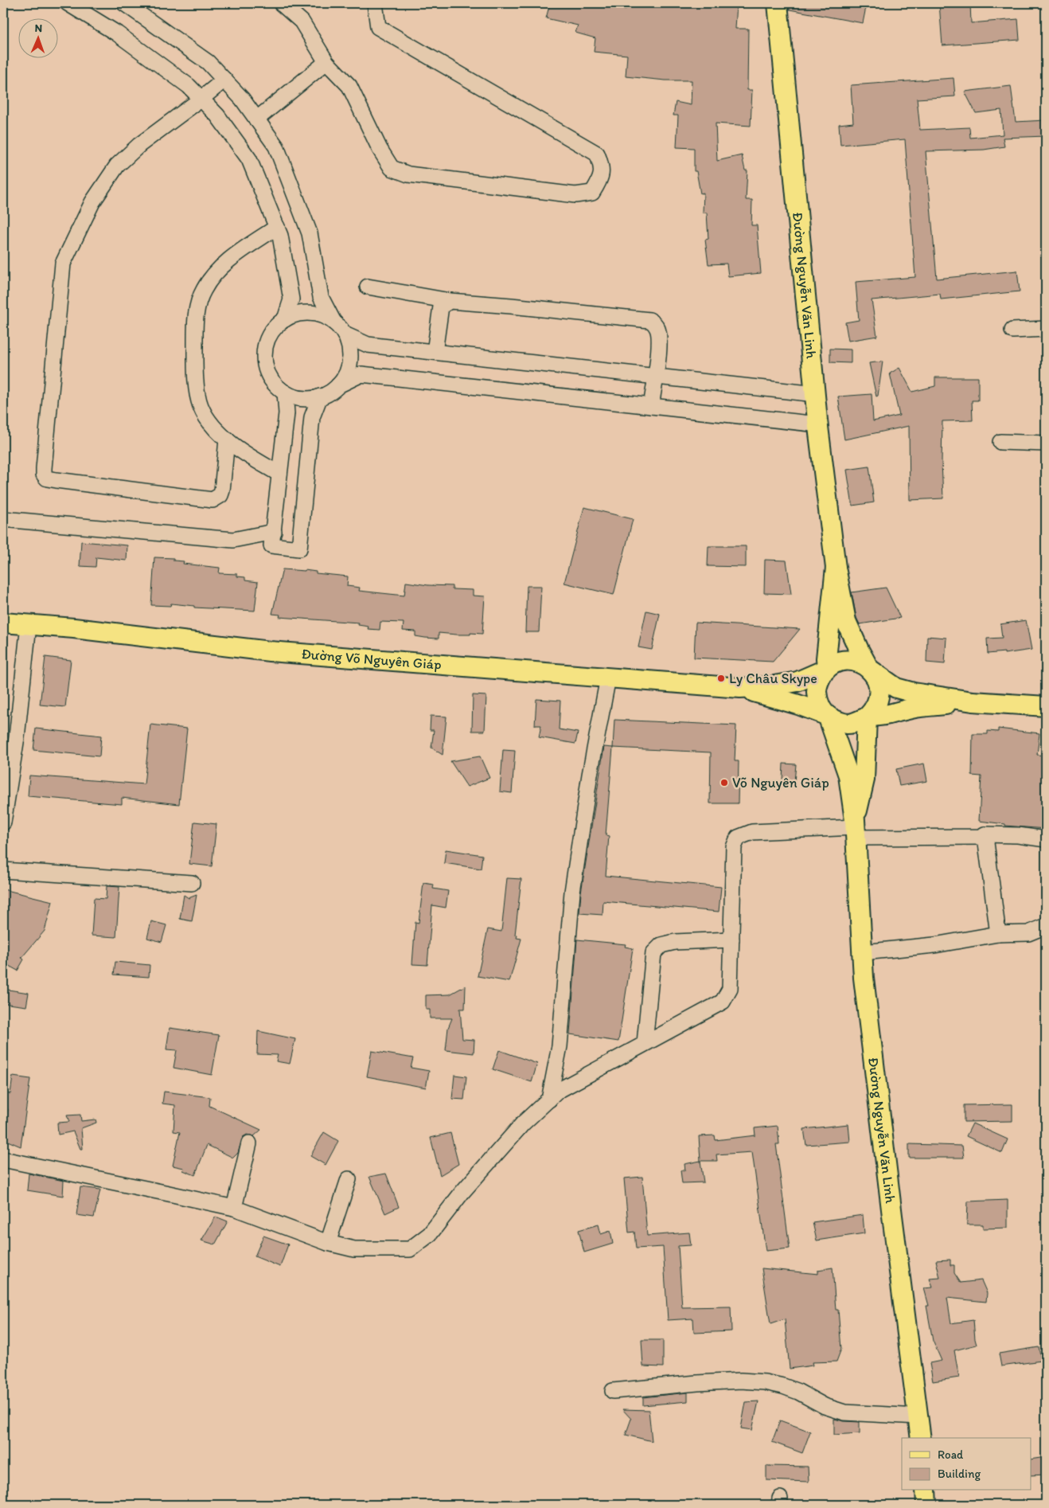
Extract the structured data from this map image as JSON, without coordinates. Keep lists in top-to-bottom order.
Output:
{
  "streets": {
    "main road": ["Đường Nguyễn Văn Linh", "Đường Võ Nguyên Giáp"]
  },
  "crossings": [
    ["Đường Nguyễn Văn Linh", "Đường Võ Nguyên Giáp"]
  ],
  "places": ["Ly Châu Skype", "Võ Nguyên Giáp"],
  "legend": ["Road", "Building"],
  "north": "top"
}
